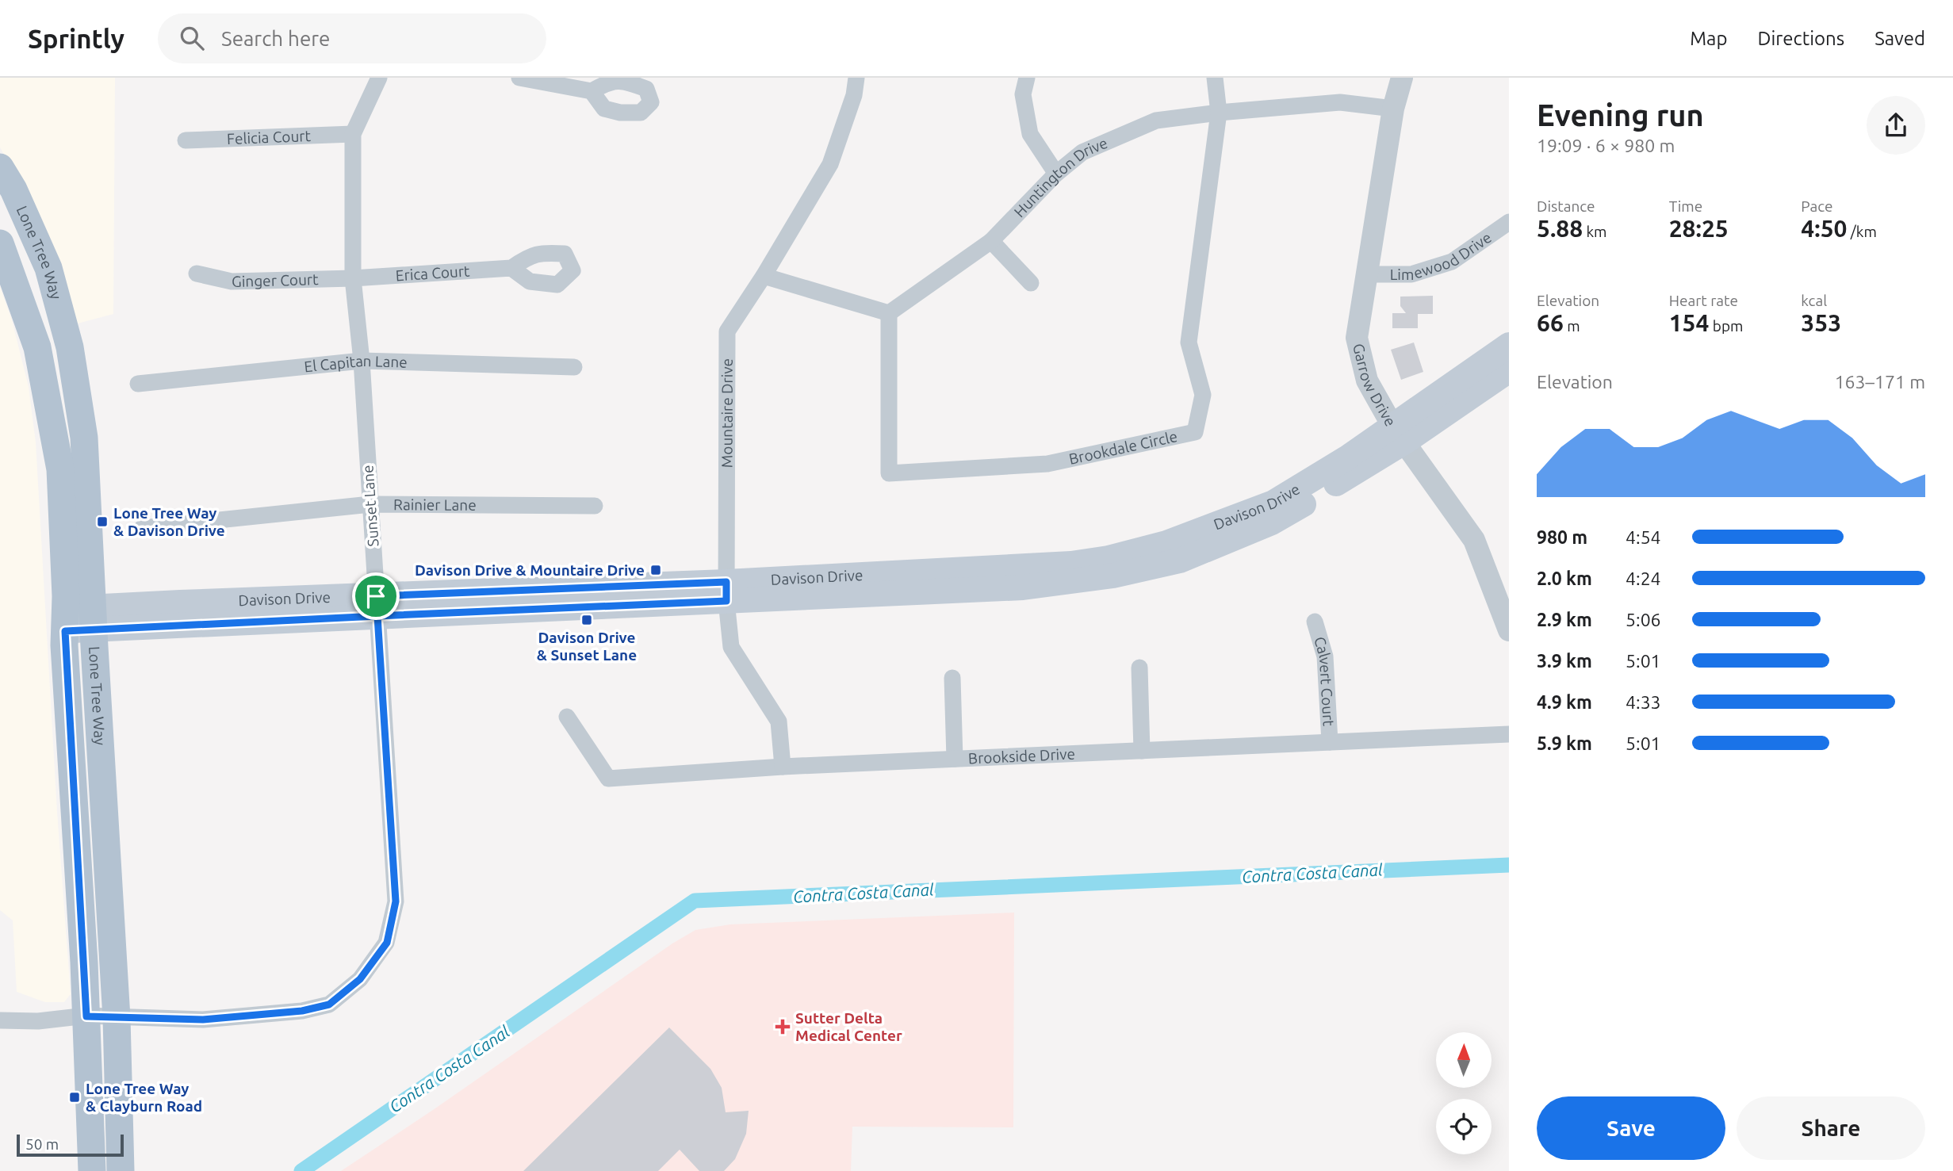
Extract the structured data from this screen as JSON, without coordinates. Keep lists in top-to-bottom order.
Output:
{
  "streets": {
    "main road": ["Lone Tree Way", "Davison Drive"],
    "street": [
      "Felicia Court",
      "Huntington Drive",
      "Limewood Drive",
      "Erica Court",
      "Ginger Court",
      "El Capitan Lane",
      "Garrow Drive",
      "Mountaire Drive",
      "Brookdale Circle",
      "Rainier Lane",
      "Sunset Lane",
      "Calvert Court",
      "Brookside Drive"
    ]
  },
  "crossings": [
    ["Felicia Court", "Sunset Lane"],
    ["Huntington Drive", "Garrow Drive"],
    ["Huntington Drive", "Brookdale Circle"],
    ["Lone Tree Way", "Sunset Lane"],
    ["Lone Tree Way", "Davison Drive"],
    ["Limewood Drive", "Garrow Drive"],
    ["Erica Court", "Ginger Court"],
    ["Erica Court", "Sunset Lane"],
    ["Ginger Court", "Sunset Lane"],
    ["El Capitan Lane", "Sunset Lane"],
    ["Garrow Drive", "Davison Drive"],
    ["Mountaire Drive", "Davison Drive"],
    ["Mountaire Drive", "Brookside Drive"],
    ["Rainier Lane", "Sunset Lane"],
    ["Sunset Lane", "Davison Drive"],
    ["Calvert Court", "Brookside Drive"]
  ],
  "water": ["Contra Costa Canal"],
  "places": {
    "transit": [
      "Lone Tree Way & Davison Drive",
      "Davison Drive & Mountaire Drive",
      "Davison Drive & Sunset Lane",
      "Lone Tree Way & Clayburn Road"
    ],
    "health": ["Sutter Delta Medical Center"]
  },
  "scale_bar": "50 m",
  "north": "top",
  "page": {
    "header": "Sprintly",
    "search": "Search here",
    "nav": ["Map", "Directions", "Saved"],
    "heading": ["Evening run", "19:09 · 6 × 980 m"],
    "stats": [
      ["Distance", "5.88 km"],
      ["Time", "28:25"],
      ["Pace", "4:50 /km"],
      ["Elevation", "66 m"],
      ["Heart rate", "154 bpm"],
      ["kcal", "353"]
    ],
    "chart": ["Elevation", "163–171 m"],
    "list": [
      {
        "name": "980 m",
        "note": "4:54"
      },
      {
        "name": "2.0 km",
        "note": "4:24"
      },
      {
        "name": "2.9 km",
        "note": "5:06"
      },
      {
        "name": "3.9 km",
        "note": "5:01"
      },
      {
        "name": "4.9 km",
        "note": "4:33"
      },
      {
        "name": "5.9 km",
        "note": "5:01"
      }
    ],
    "buttons": ["Save", "Share"],
    "scale": "50 m"
  }
}
